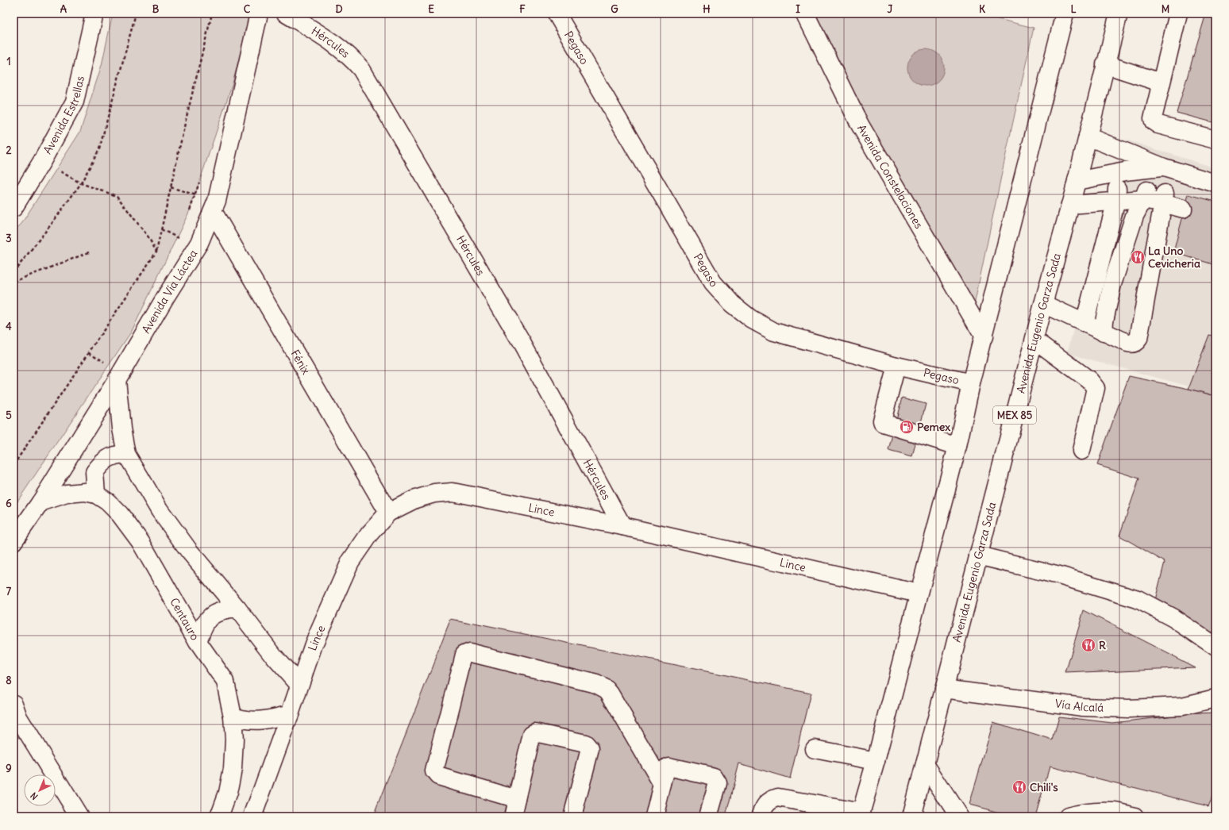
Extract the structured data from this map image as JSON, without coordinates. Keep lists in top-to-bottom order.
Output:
{
  "streets": {
    "main road": [
      "Hércules",
      "Pegaso",
      "Avenida Estrellas",
      "Avenida Constelaciones",
      "Avenida Vía Láctea",
      "Avenida Eugenio Garza Sada",
      "Fénix",
      "MEX 85",
      "Lince",
      "Centauro",
      "Vía Alcalá"
    ]
  },
  "crossings": [
    ["Hércules", "Lince"],
    ["Avenida Vía Láctea", "Fénix"],
    ["Avenida Vía Láctea", "Centauro"],
    ["Avenida Eugenio Garza Sada", "Vía Alcalá"],
    ["Fénix", "Lince"]
  ],
  "places": {
    "restaurant": ["La Uno Cevicheria", "R", "Chili's"],
    "fuel station": ["Pemex"]
  },
  "north": "bottom left",
  "grid": {
    "columns": [
      "A",
      "B",
      "C",
      "D",
      "E",
      "F",
      "G",
      "H",
      "I",
      "J",
      "K",
      "L",
      "M"
    ],
    "rows": [
      "1",
      "2",
      "3",
      "4",
      "5",
      "6",
      "7",
      "8",
      "9"
    ]
  }
}
